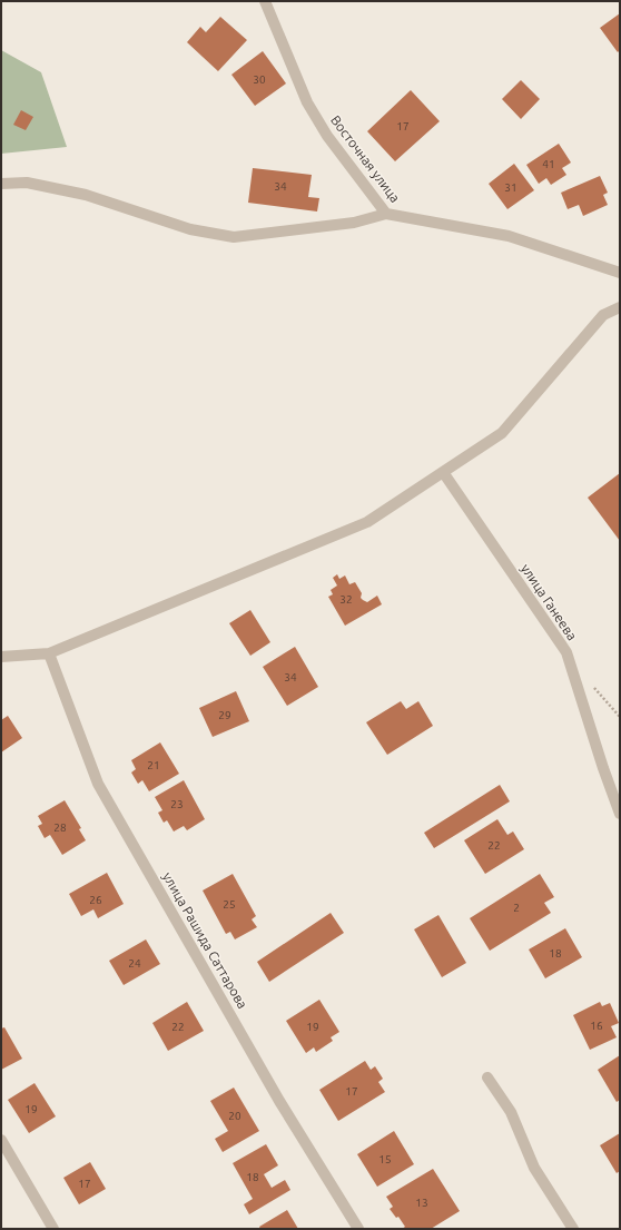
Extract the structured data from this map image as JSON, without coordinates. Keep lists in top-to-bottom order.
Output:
{
  "streets": {
    "street": ["Восточная улица", "улица Ганеева", "улица Рашида Саттарова"]
  },
  "house_numbers": [
    "30",
    "17",
    "41",
    "34",
    "31",
    "32",
    "34",
    "29",
    "21",
    "23",
    "28",
    "22",
    "26",
    "25",
    "2",
    "18",
    "24",
    "16",
    "22",
    "19",
    "17",
    "19",
    "20",
    "15",
    "18",
    "17",
    "13"
  ]
}
